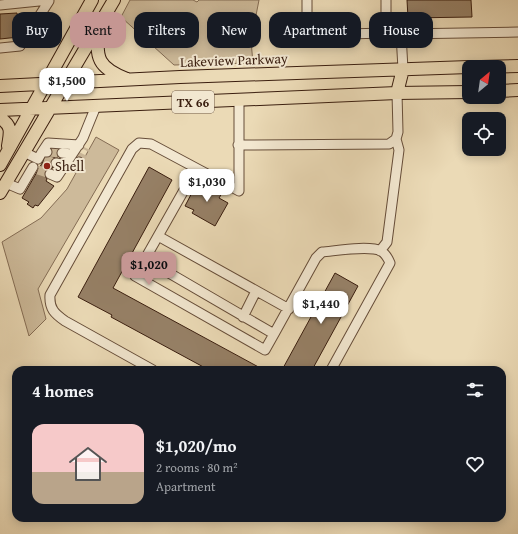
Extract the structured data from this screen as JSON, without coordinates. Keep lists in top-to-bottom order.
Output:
{
  "streets": {
    "main road": ["Lakeview Parkway", "TX 66"]
  },
  "places": ["Shell"],
  "north": "top right",
  "page": {
    "chip": [
      "Buy",
      "Rent",
      "Filters",
      "New",
      "Apartment",
      "House"
    ],
    "price": [
      "$1,500",
      "$1,030",
      "$1,020",
      "$1,440"
    ],
    "heading": "4 homes",
    "list": [
      {
        "name": "$1,020/mo",
        "note": "2 rooms · 80 m² · Apartment"
      }
    ]
  }
}
